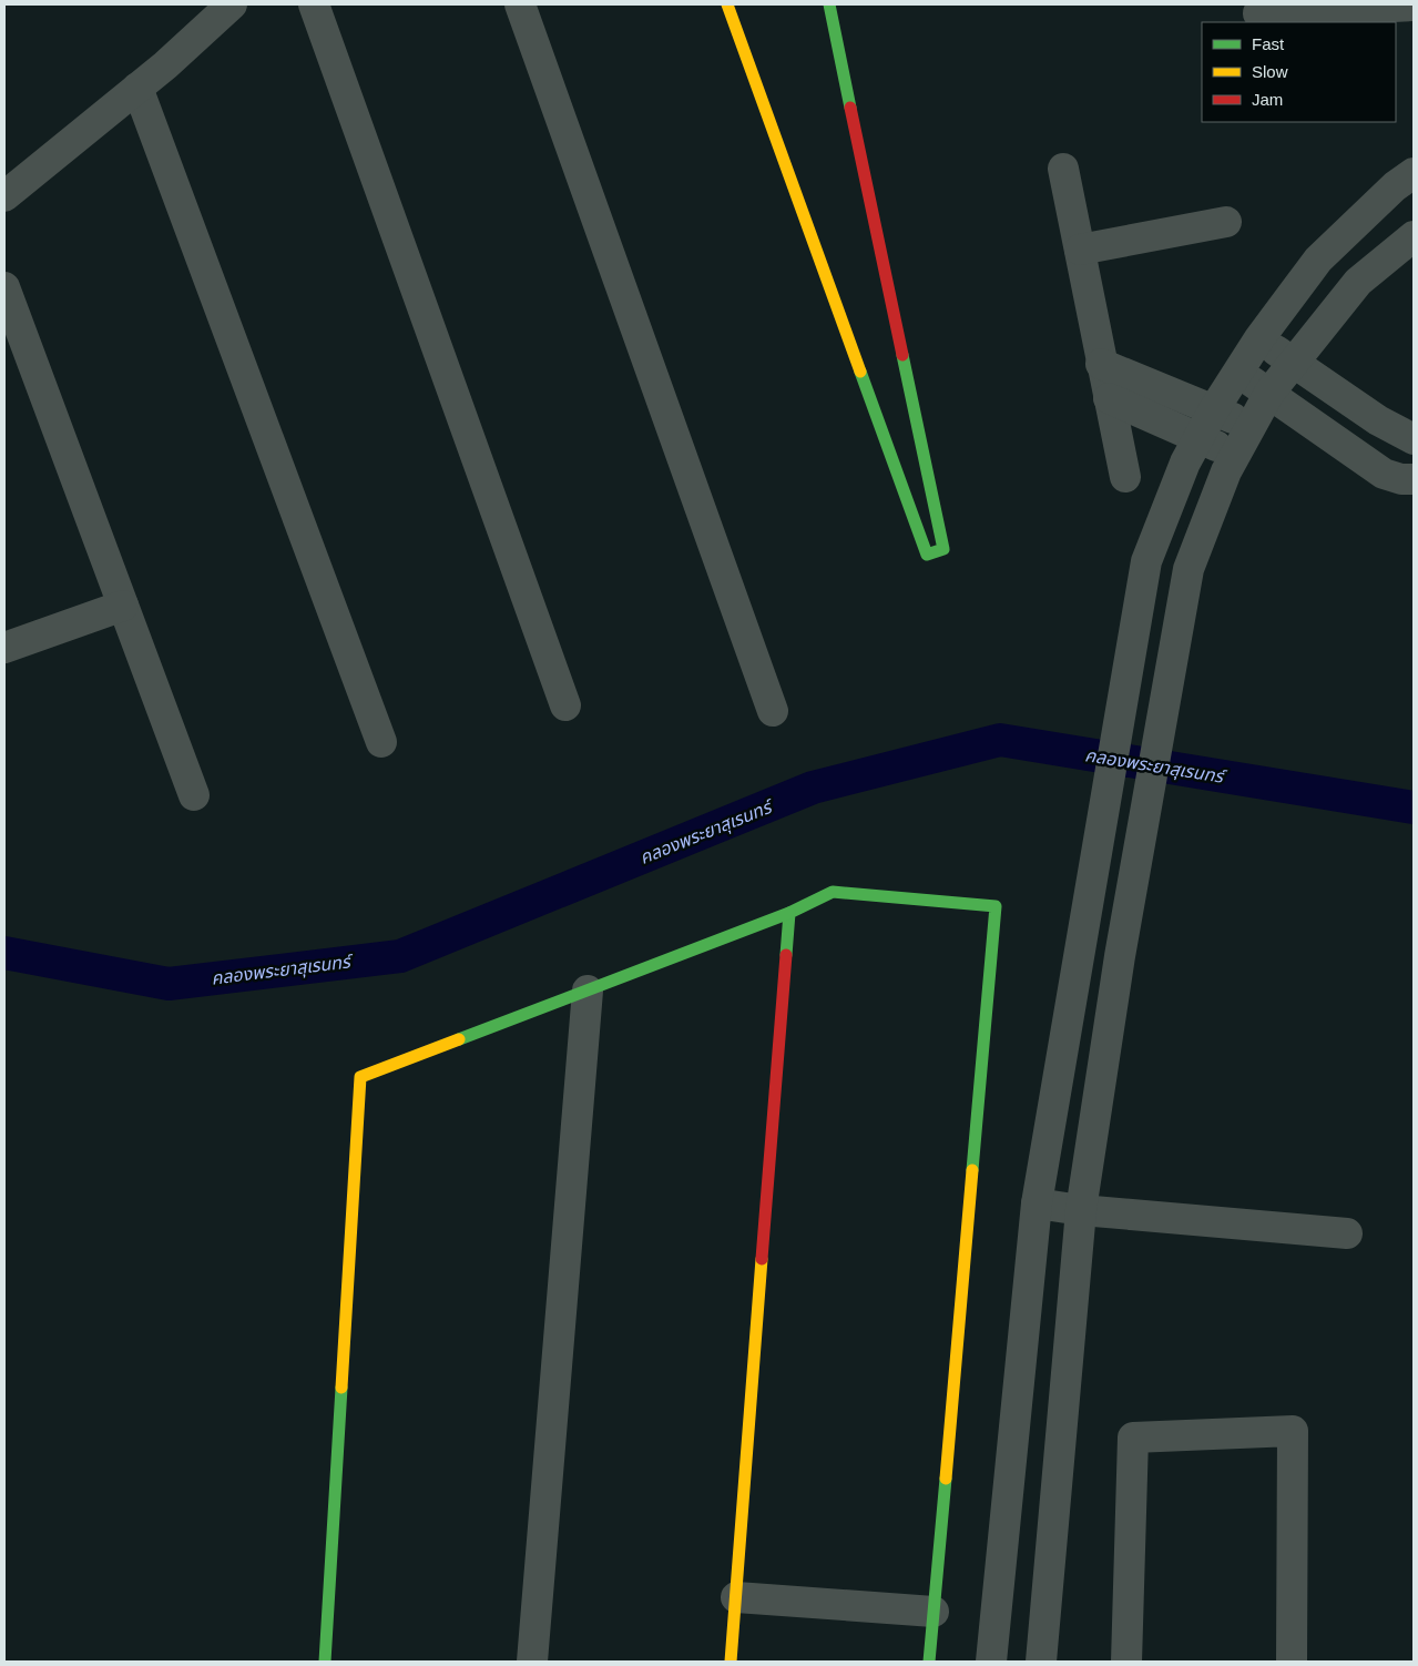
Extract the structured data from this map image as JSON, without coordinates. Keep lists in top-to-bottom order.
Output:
{
  "water": ["คลองพระยาสุเรนทร์"],
  "legend": ["Fast", "Slow", "Jam"]
}
